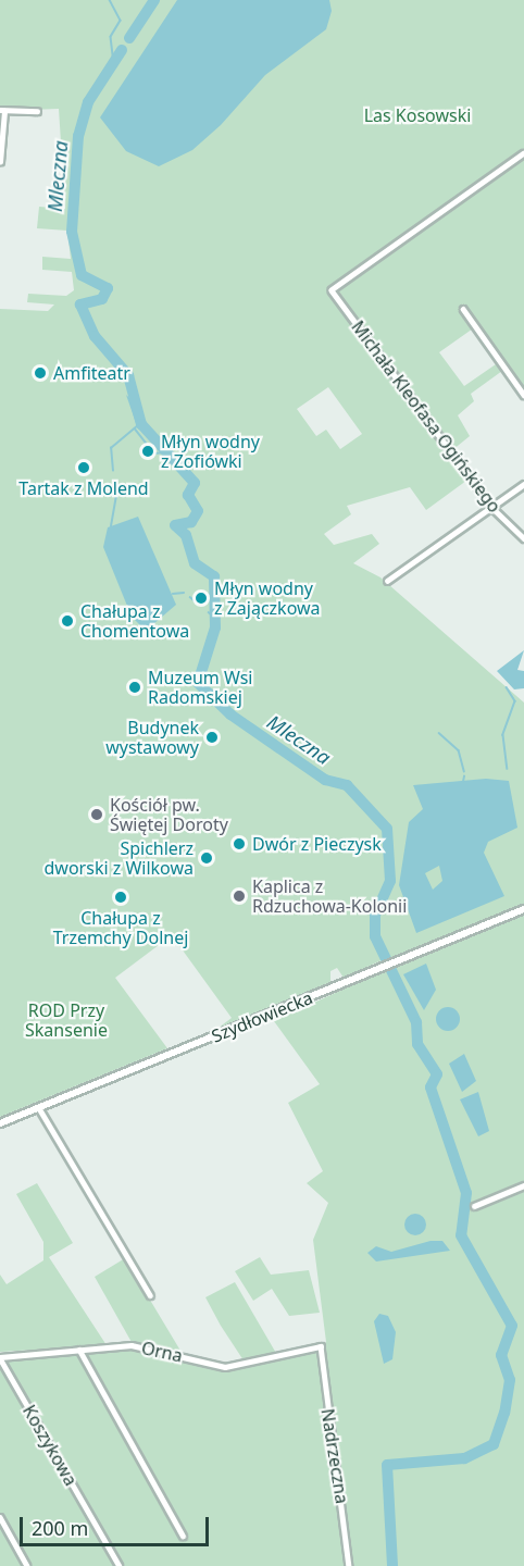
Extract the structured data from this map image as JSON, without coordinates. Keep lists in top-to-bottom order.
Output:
{
  "streets": {
    "street": [
      "Michała Kleofasa Ogińskiego",
      "Szydłowiecka",
      "Orna",
      "Koszykowa",
      "Nadrzeczna"
    ]
  },
  "crossings": [
    ["Orna", "Koszykowa"],
    ["Orna", "Nadrzeczna"]
  ],
  "water": ["Mleczna"],
  "parks": ["Las Kosowski", "ROD Przy Skansenie"],
  "places": [
    "Amfiteatr",
    "Młyn wodny z Zofiówki",
    "Tartak z Molend",
    "Młyn wodny z Zajączkowa",
    "Chałupa z Chomentowa",
    "Muzeum Wsi Radomskiej",
    "Budynek wystawowy",
    "Kościół pw. Świętej Doroty",
    "Dwór z Pieczysk",
    "Spichlerz dworski z Wilkowa",
    "Kaplica z Rdzuchowa-Kolonii",
    "Chałupa z Trzemchy Dolnej"
  ],
  "scale_bar": "200 m"
}
